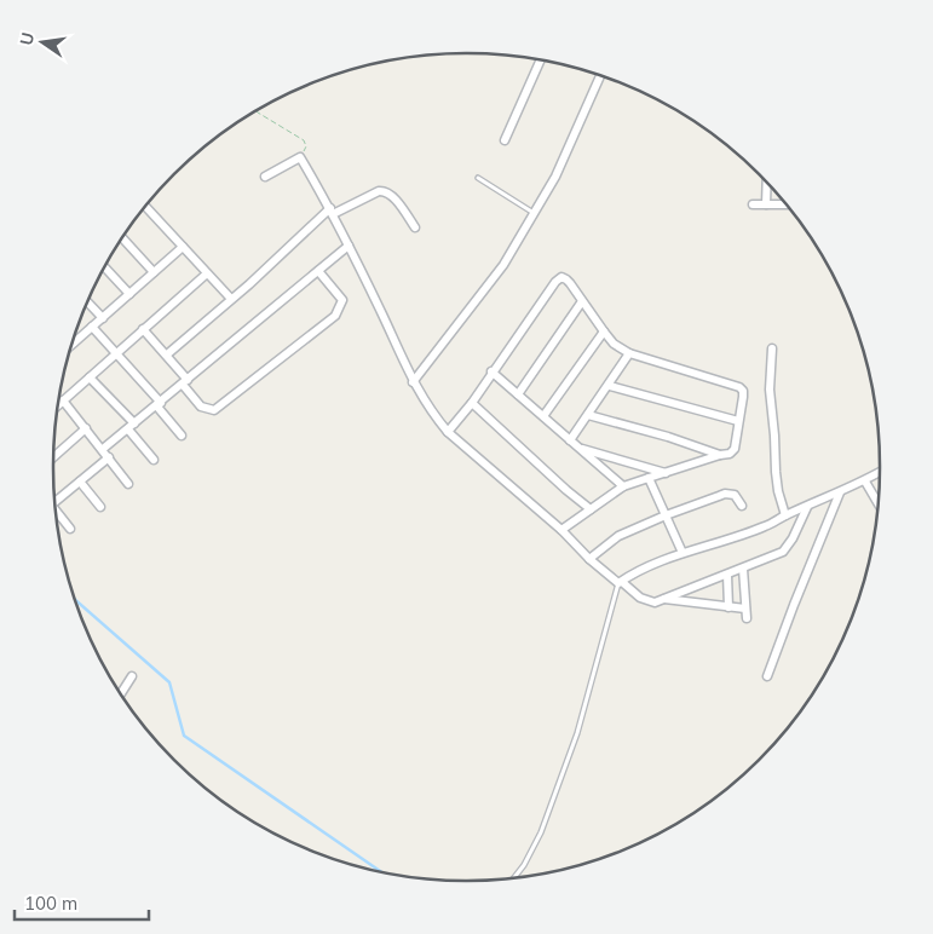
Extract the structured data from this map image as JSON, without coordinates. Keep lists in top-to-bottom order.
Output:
{
  "scale_bar": "100 m",
  "north": "left"
}
